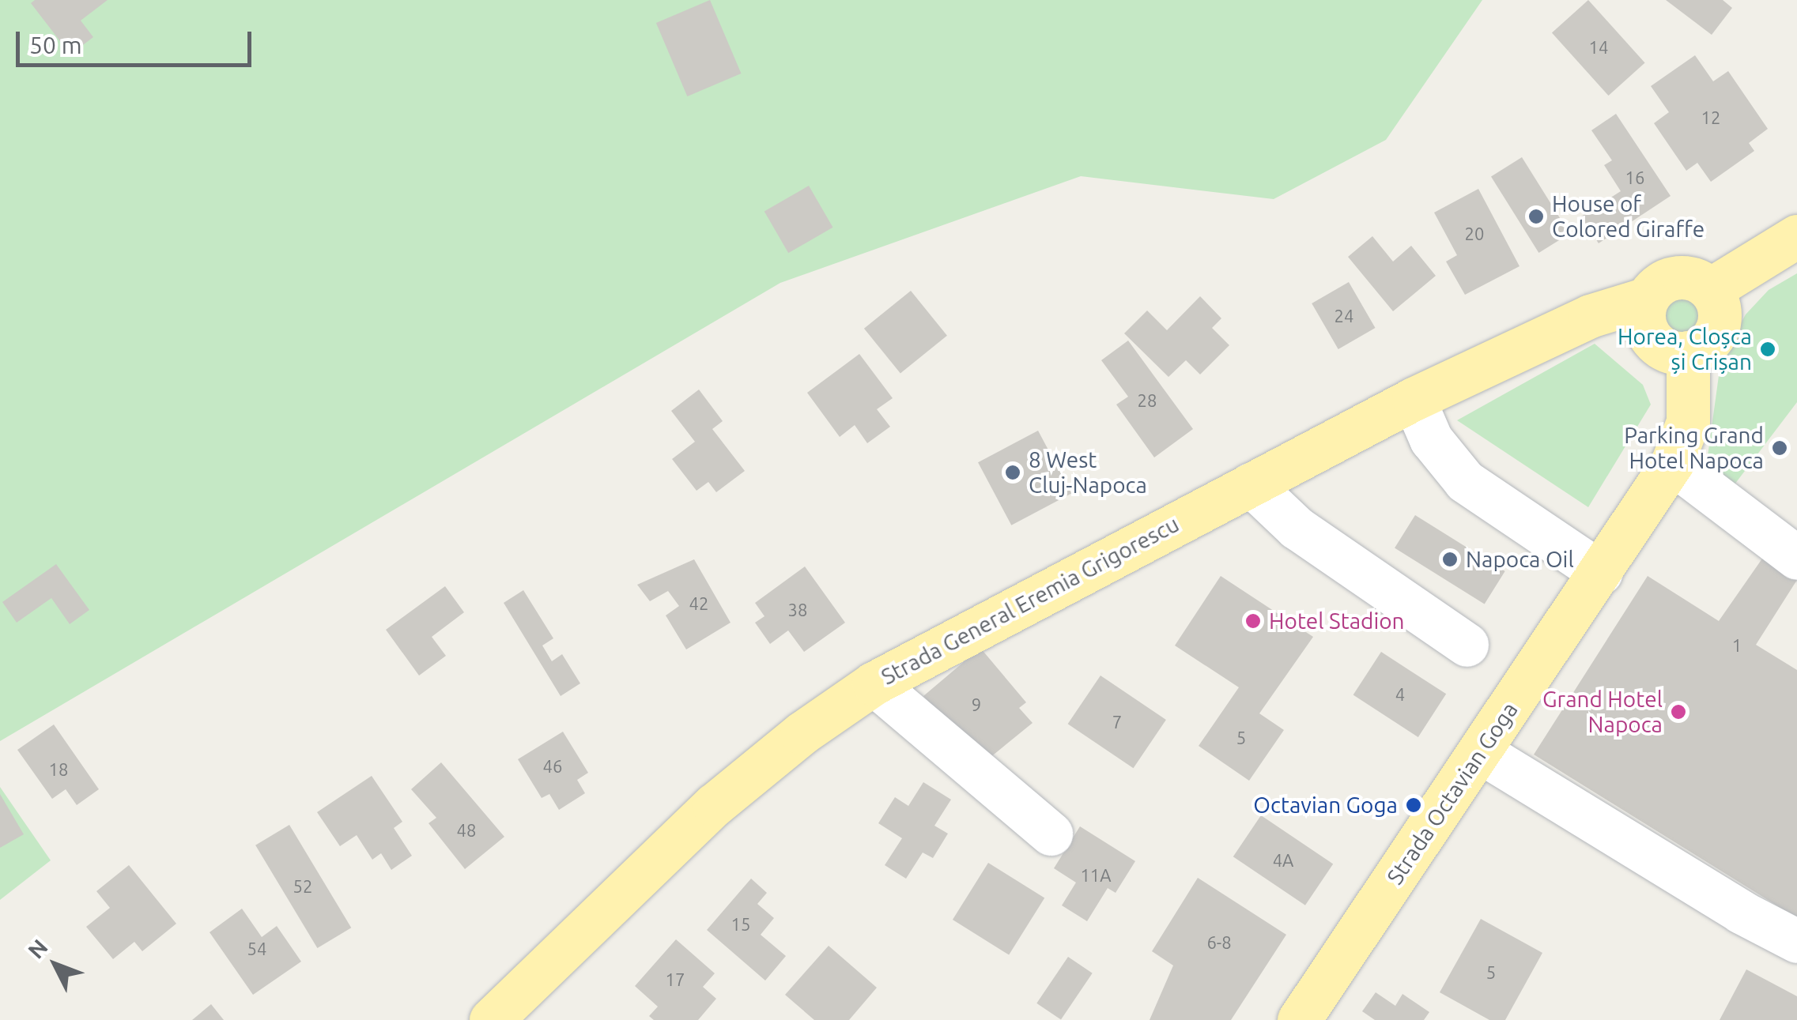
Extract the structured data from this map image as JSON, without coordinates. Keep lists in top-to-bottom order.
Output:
{
  "streets": {
    "main road": ["Strada General Eremia Grigorescu", "Strada Octavian Goga"]
  },
  "crossings": [
    ["Strada General Eremia Grigorescu", "Strada Octavian Goga"]
  ],
  "places": [
    "House of Colored Giraffe",
    "Horea, Cloșca și Crișan",
    "Parking Grand Hotel Napoca",
    "8 West Cluj-Napoca",
    "Napoca Oil",
    "Hotel Stadion",
    "Grand Hotel Napoca",
    "Octavian Goga"
  ],
  "house_numbers": [
    "14",
    "12",
    "16",
    "20",
    "24",
    "28",
    "42",
    "38",
    "1",
    "4",
    "9",
    "7",
    "5",
    "46",
    "18",
    "48",
    "4A",
    "11A",
    "52",
    "15",
    "6-8",
    "54",
    "5",
    "17"
  ],
  "scale_bar": "50 m",
  "north": "top left"
}
